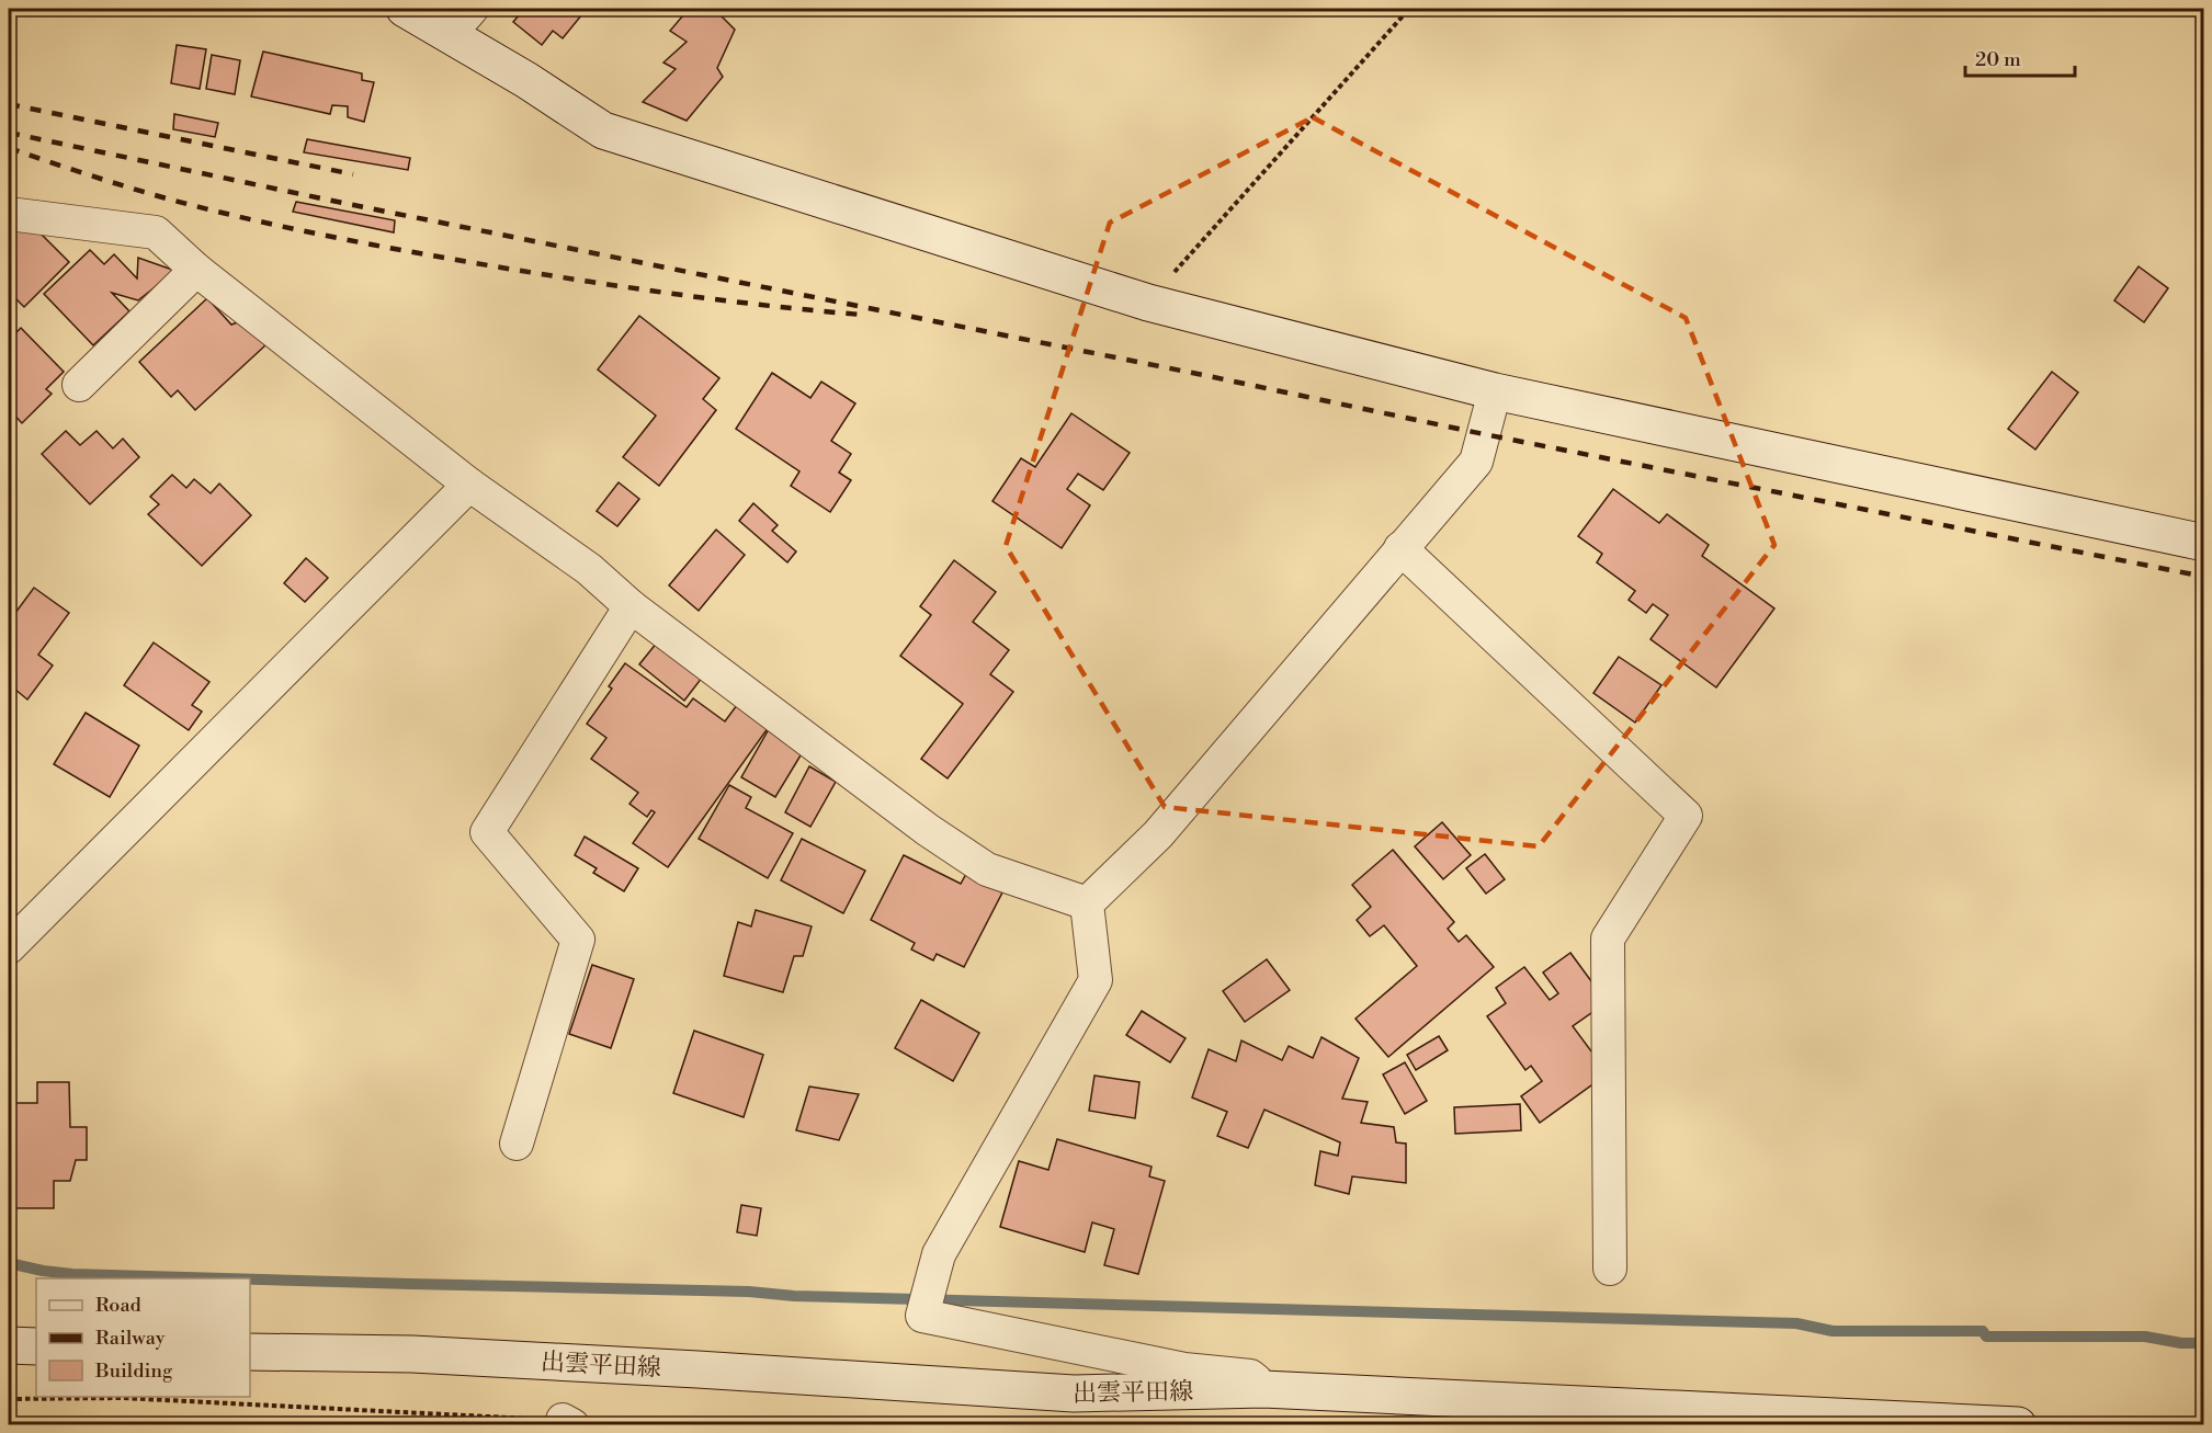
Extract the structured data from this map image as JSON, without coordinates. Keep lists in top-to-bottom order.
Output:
{
  "streets": {
    "street": ["出雲平田線"]
  },
  "legend": ["Road", "Railway", "Building"],
  "scale_bar": "20 m"
}
